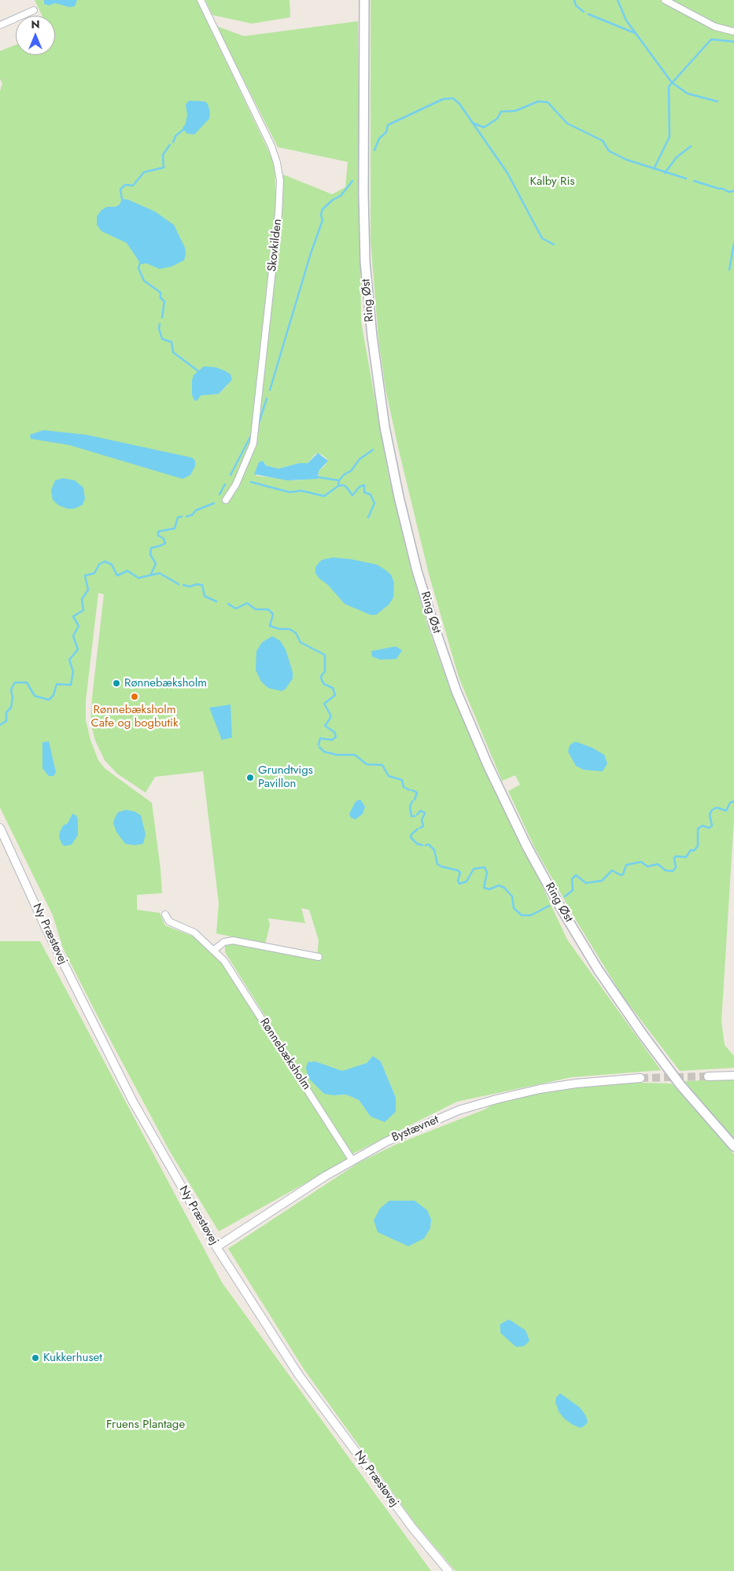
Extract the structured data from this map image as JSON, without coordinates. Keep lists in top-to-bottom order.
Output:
{
  "streets": {
    "main road": ["Ring Øst"],
    "street": [
      "Skovkilden",
      "Ny Præstøvej",
      "Rønnebæksholm",
      "Bystævnet"
    ]
  },
  "crossings": [
    ["Ny Præstøvej", "Bystævnet"],
    ["Rønnebæksholm", "Bystævnet"]
  ],
  "parks": ["Kalby Ris", "Fruens Plantage"],
  "places": [
    "Rønnebæksholm",
    "Rønnebæksholm Cafe og bogbutik",
    "Grundtvigs Pavillon",
    "Kukkerhuset"
  ],
  "north": "top"
}
